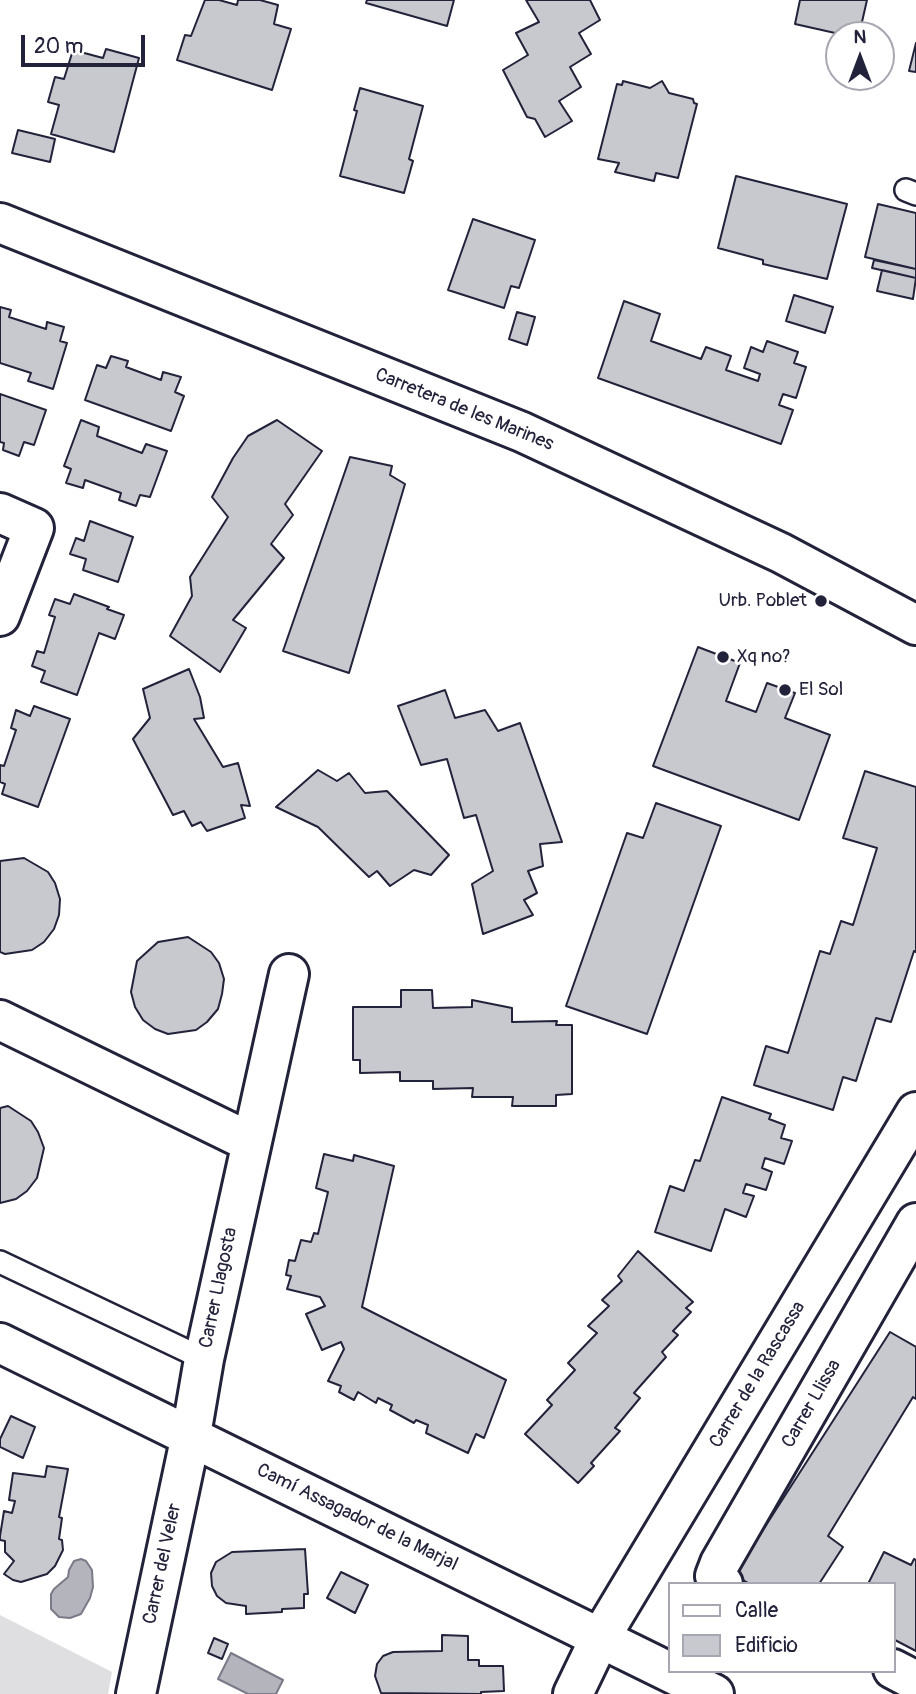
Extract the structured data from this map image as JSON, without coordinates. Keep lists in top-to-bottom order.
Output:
{
  "streets": {
    "street": [
      "Carretera de les Marines",
      "Carrer Llagosta",
      "Carrer de la Rascassa",
      "Carrer Llissa",
      "Camí Assagador de la Marjal",
      "Carrer del Veler"
    ]
  },
  "crossings": [
    ["Carrer Llagosta", "Camí Assagador de la Marjal"],
    ["Carrer Llagosta", "Carrer del Veler"],
    ["Carrer de la Rascassa", "Camí Assagador de la Marjal"],
    ["Camí Assagador de la Marjal", "Carrer del Veler"]
  ],
  "places": ["Urb. Poblet", "Xq no?", "El Sol"],
  "legend": ["Calle", "Edificio"],
  "scale_bar": "20 m",
  "north": "top"
}
